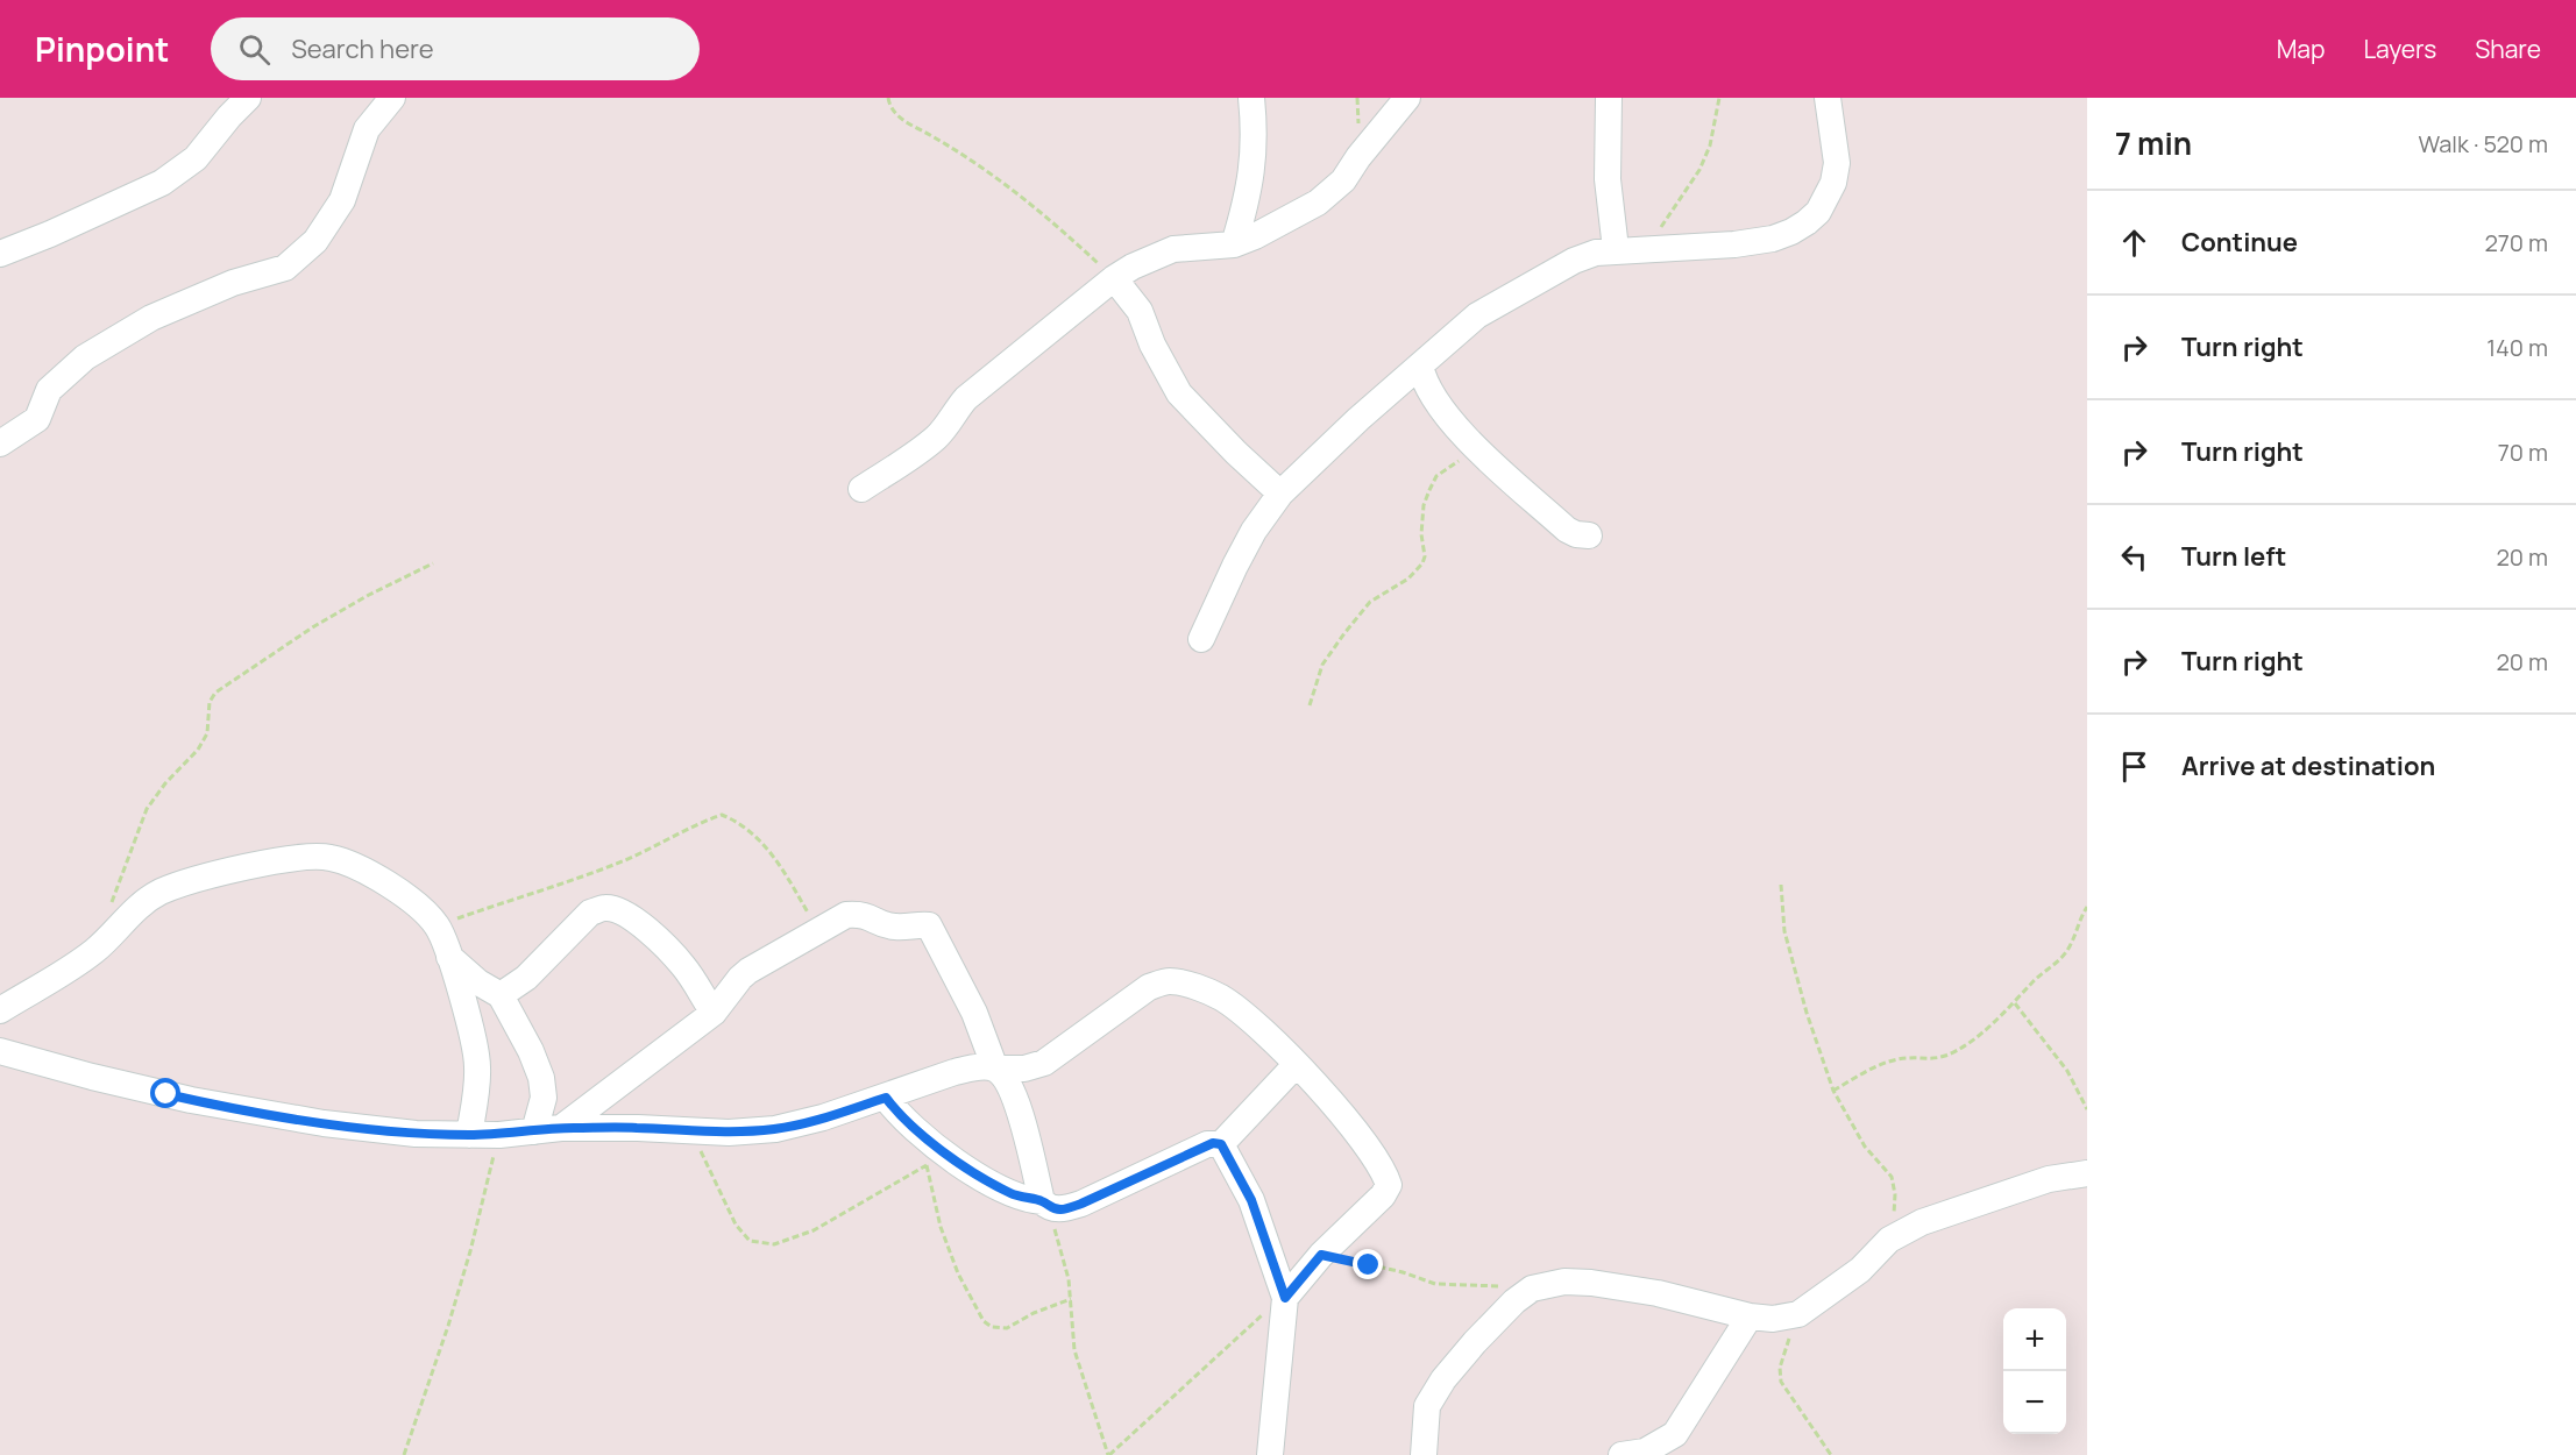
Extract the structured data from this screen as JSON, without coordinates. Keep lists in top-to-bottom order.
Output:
{
  "page": {
    "header": "Pinpoint",
    "search": "Search here",
    "nav": ["Map", "Layers", "Share"],
    "heading": ["7 min", "Walk · 520 m"],
    "list": [
      ["Continue", "270 m"],
      ["Turn right", "140 m"],
      ["Turn right", "70 m"],
      ["Turn left", "20 m"],
      ["Turn right", "20 m"],
      "Arrive at destination"
    ],
    "map_buttons": ["+", "−"]
  }
}
